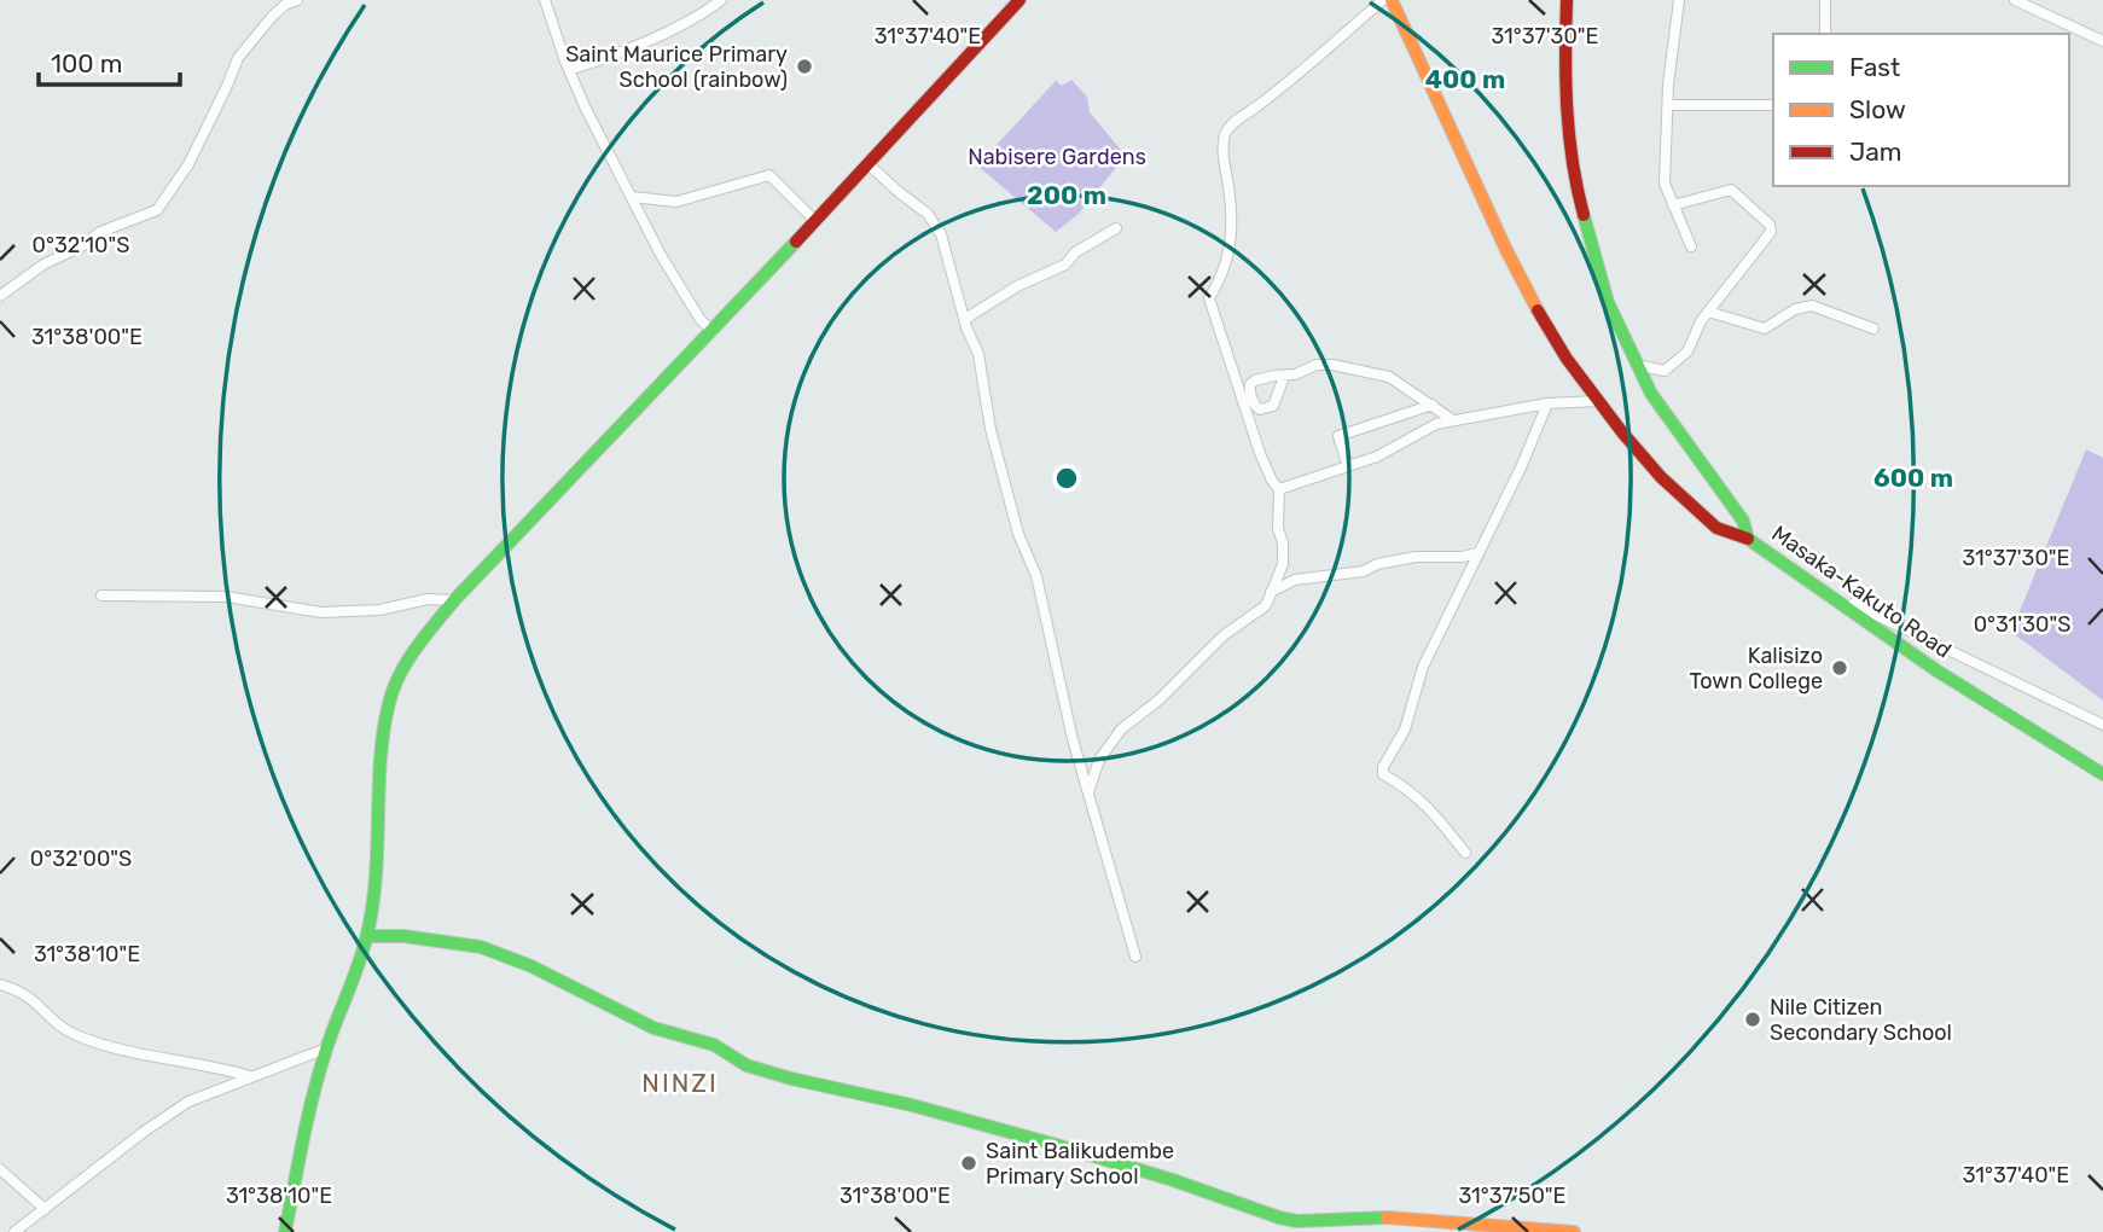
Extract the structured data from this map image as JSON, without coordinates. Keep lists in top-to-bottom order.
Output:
{
  "streets": {
    "main road": ["Masaka-Kakuto Road"]
  },
  "districts": ["NINZI"],
  "parks": ["Nabisere Gardens"],
  "places": [
    "Saint Maurice Primary School (rainbow)",
    "Kalisizo Town College",
    "Nile Citizen Secondary School",
    "Saint Balikudembe Primary School"
  ],
  "legend": ["Fast", "Slow", "Jam"],
  "scale_bar": "100 m",
  "coordinates": [
    "31°37'40\"E",
    "31°37'30\"E",
    "0°32'10\"S",
    "31°38'00\"E",
    "0°31'30\"S",
    "0°32'00\"S",
    "31°38'10\"E",
    "31°37'50\"E"
  ],
  "rings": ["400 m", "200 m", "600 m"]
}
